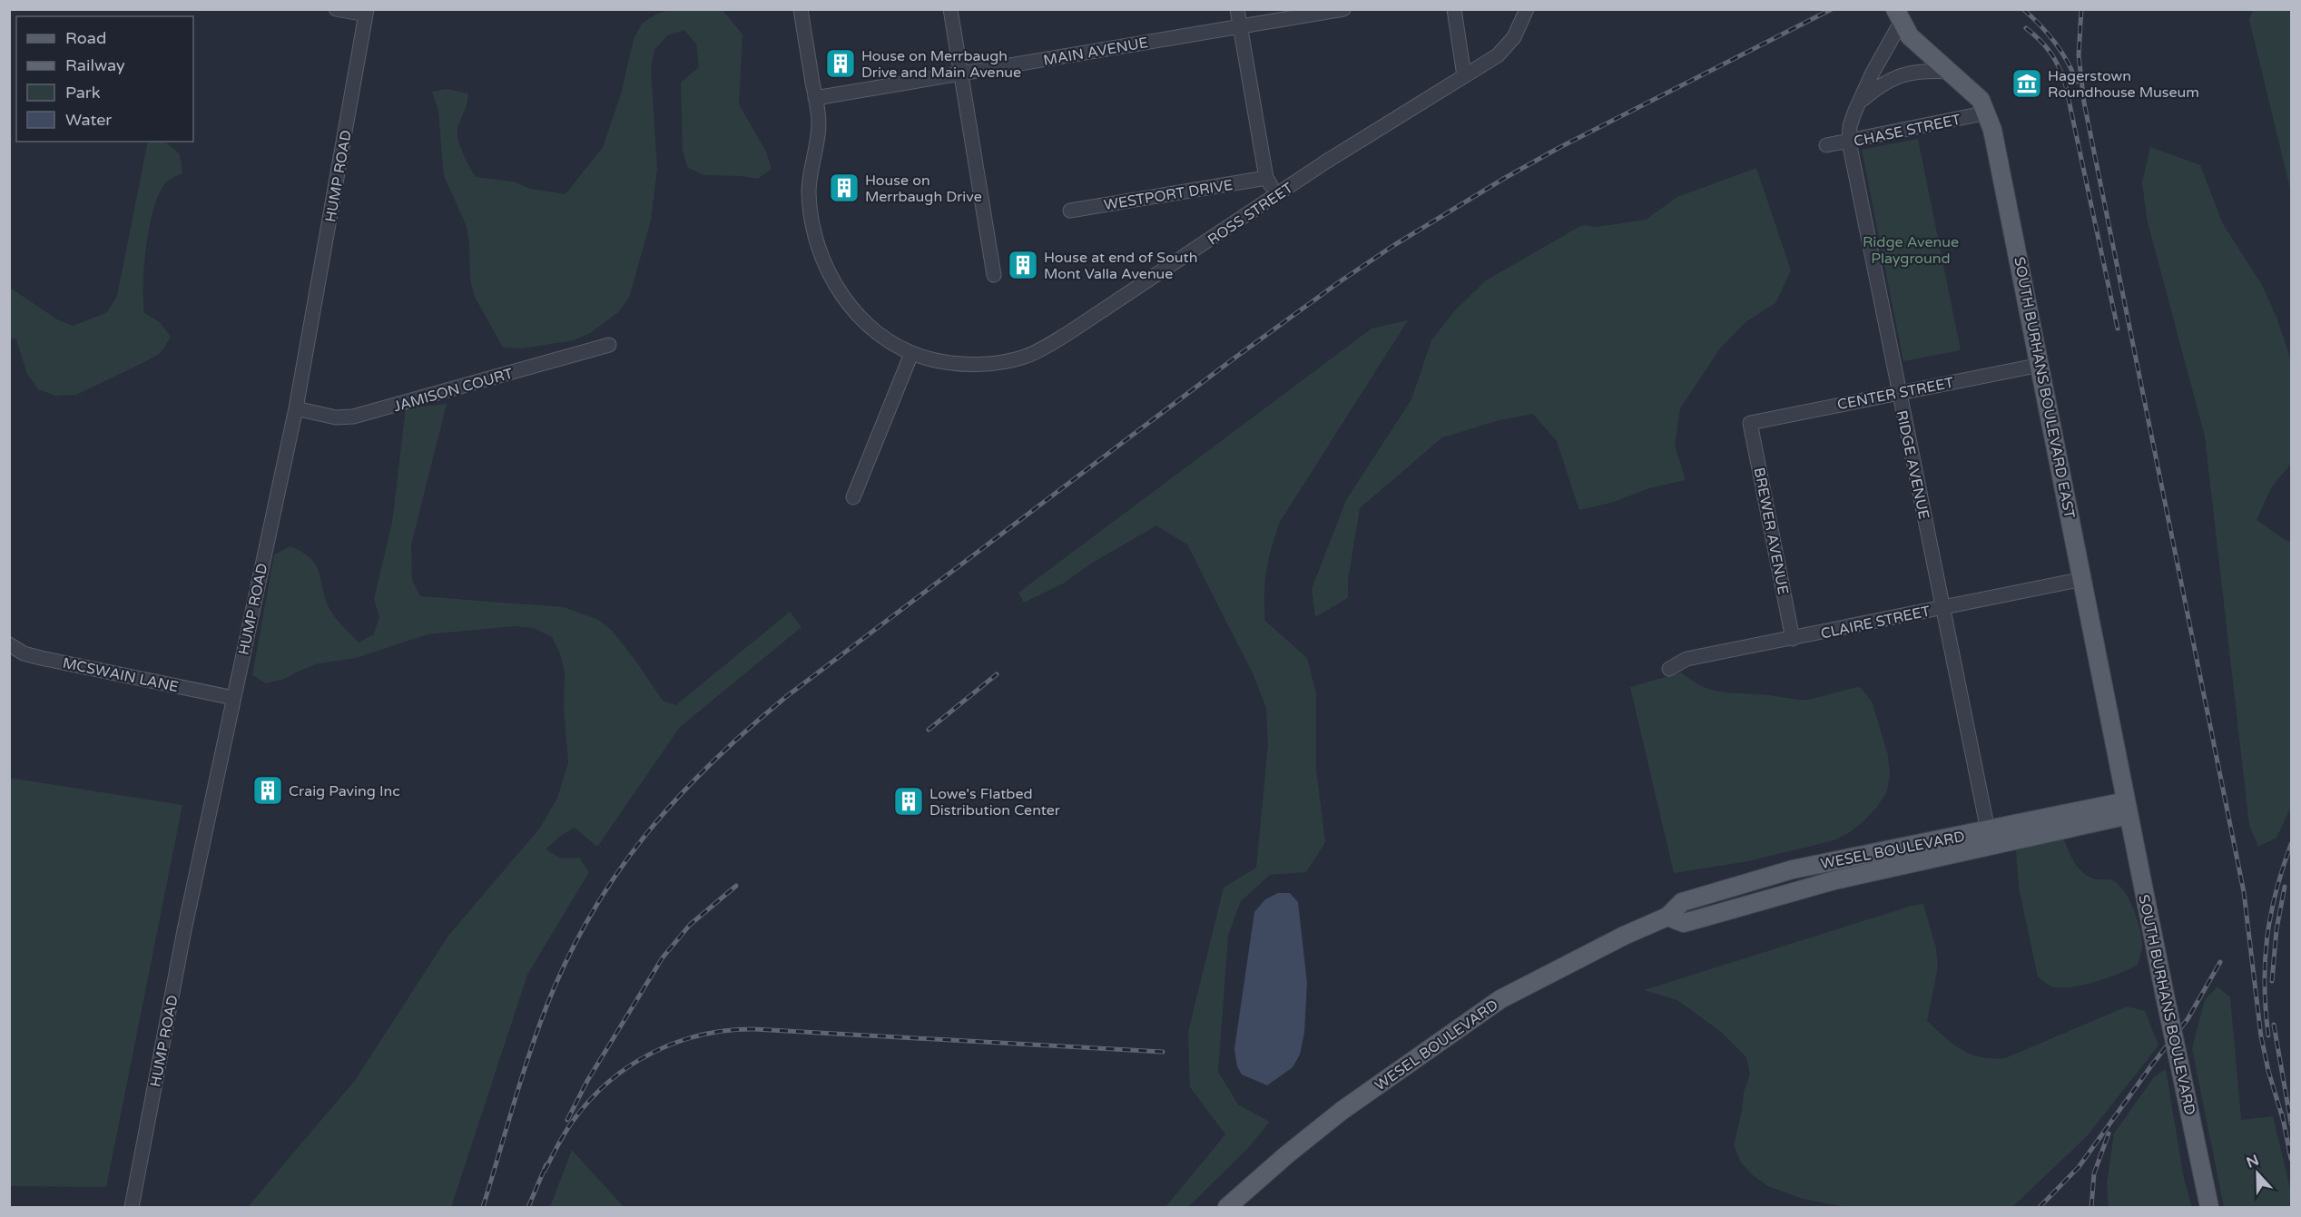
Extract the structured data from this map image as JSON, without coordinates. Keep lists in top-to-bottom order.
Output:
{
  "streets": {
    "main road": ["SOUTH BURHANS BOULEVARD EAST", "WESEL BOULEVARD", "SOUTH BURHANS BOULEVARD"],
    "street": [
      "MAIN AVENUE",
      "CHASE STREET",
      "HUMP ROAD",
      "WESTPORT DRIVE",
      "ROSS STREET",
      "JAMISON COURT",
      "CENTER STREET",
      "RIDGE AVENUE",
      "BREWER AVENUE",
      "CLAIRE STREET",
      "MCSWAIN LANE"
    ]
  },
  "crossings": [
    ["MAIN AVENUE", "ROSS STREET"],
    ["CHASE STREET", "SOUTH BURHANS BOULEVARD EAST"],
    ["CHASE STREET", "RIDGE AVENUE"],
    ["HUMP ROAD", "JAMISON COURT"],
    ["HUMP ROAD", "MCSWAIN LANE"],
    ["SOUTH BURHANS BOULEVARD EAST", "CENTER STREET"],
    ["SOUTH BURHANS BOULEVARD EAST", "RIDGE AVENUE"],
    ["SOUTH BURHANS BOULEVARD EAST", "CLAIRE STREET"],
    ["SOUTH BURHANS BOULEVARD EAST", "WESEL BOULEVARD"],
    ["SOUTH BURHANS BOULEVARD EAST", "SOUTH BURHANS BOULEVARD"],
    ["CENTER STREET", "RIDGE AVENUE"],
    ["CENTER STREET", "BREWER AVENUE"],
    ["RIDGE AVENUE", "CLAIRE STREET"],
    ["RIDGE AVENUE", "WESEL BOULEVARD"],
    ["BREWER AVENUE", "CLAIRE STREET"],
    ["WESEL BOULEVARD", "SOUTH BURHANS BOULEVARD"]
  ],
  "parks": ["Ridge Avenue Playground"],
  "places": {
    "building": [
      "House on Merrbaugh Drive and Main Avenue",
      "House on Merrbaugh Drive",
      "House at end of South Mont Valla Avenue",
      "Craig Paving Inc",
      "Lowe's Flatbed Distribution Center"
    ],
    "museum": ["Hagerstown Roundhouse Museum"]
  },
  "legend": [
    "Road",
    "Railway",
    "Park",
    "Water"
  ],
  "north": "top"
}
